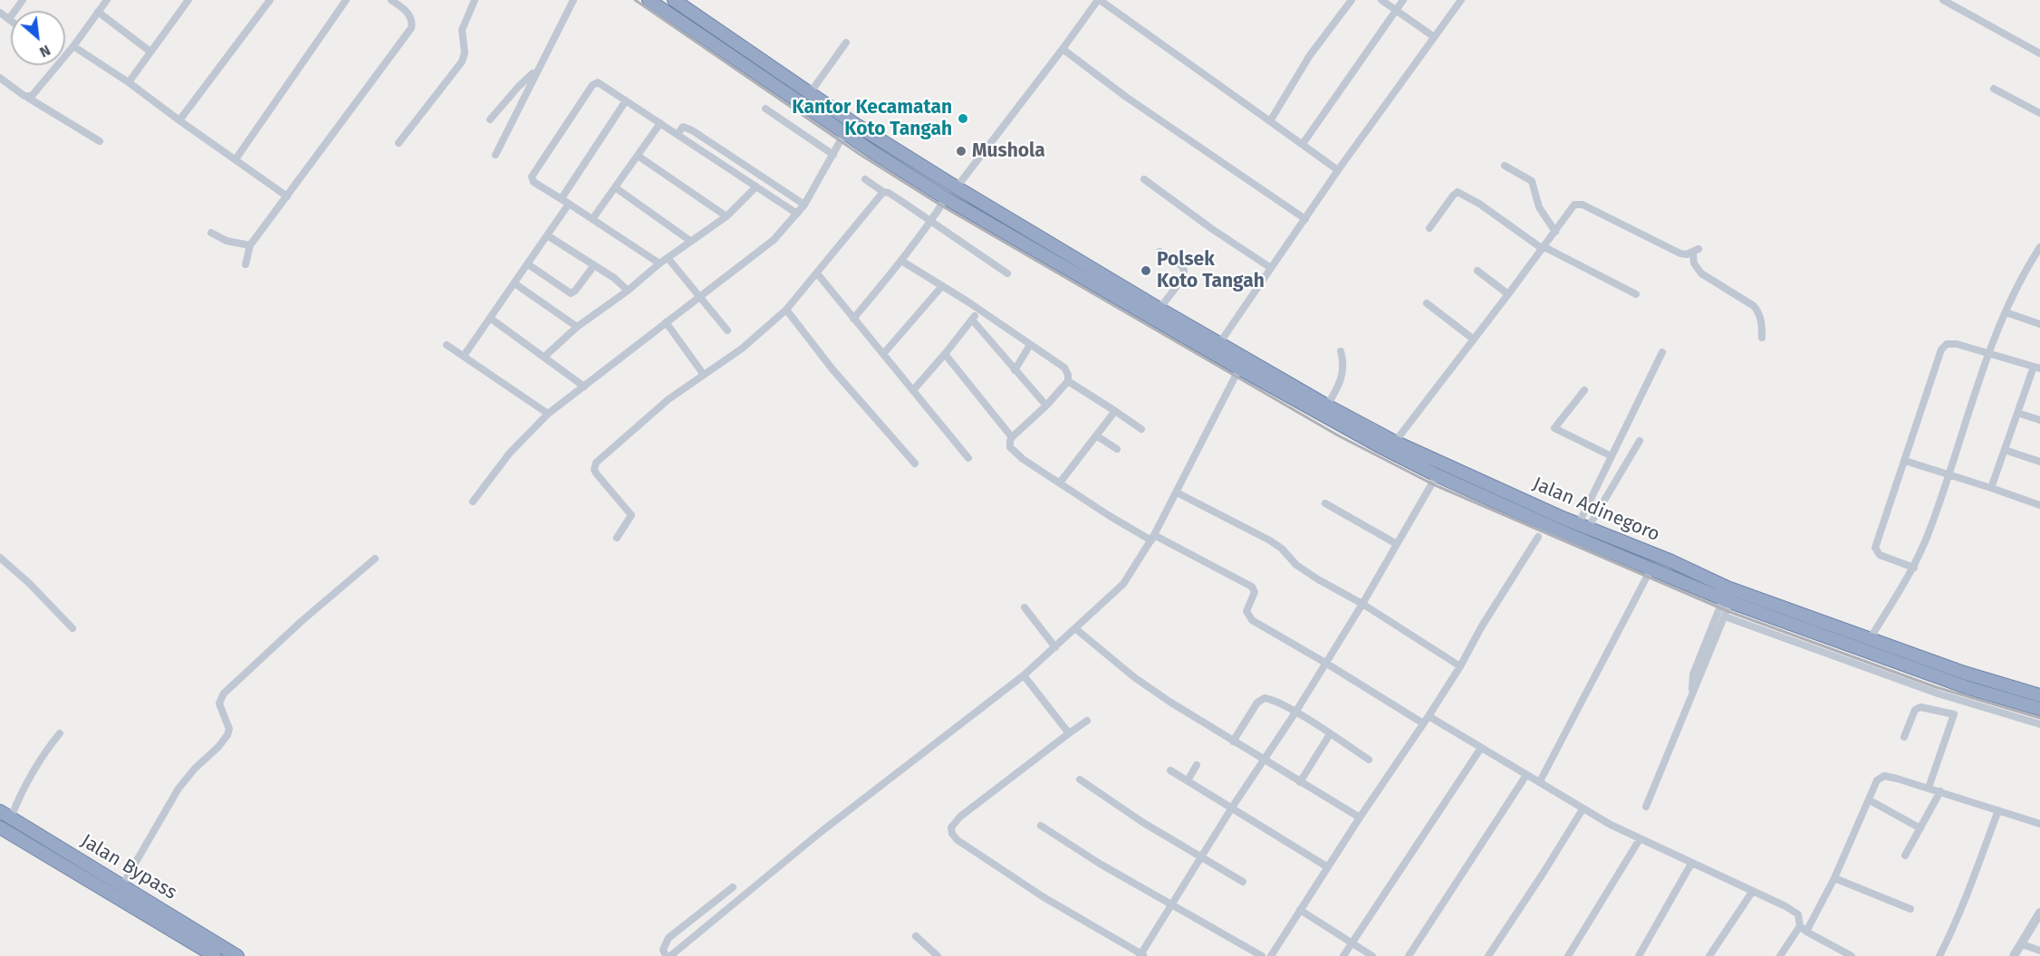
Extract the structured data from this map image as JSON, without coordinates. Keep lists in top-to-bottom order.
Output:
{
  "streets": {
    "highway": ["Jalan Adinegoro", "Jalan Bypass"]
  },
  "places": ["Kantor Kecamatan Koto Tangah", "Mushola", "Polsek Koto Tangah"],
  "north": "bottom right"
}
